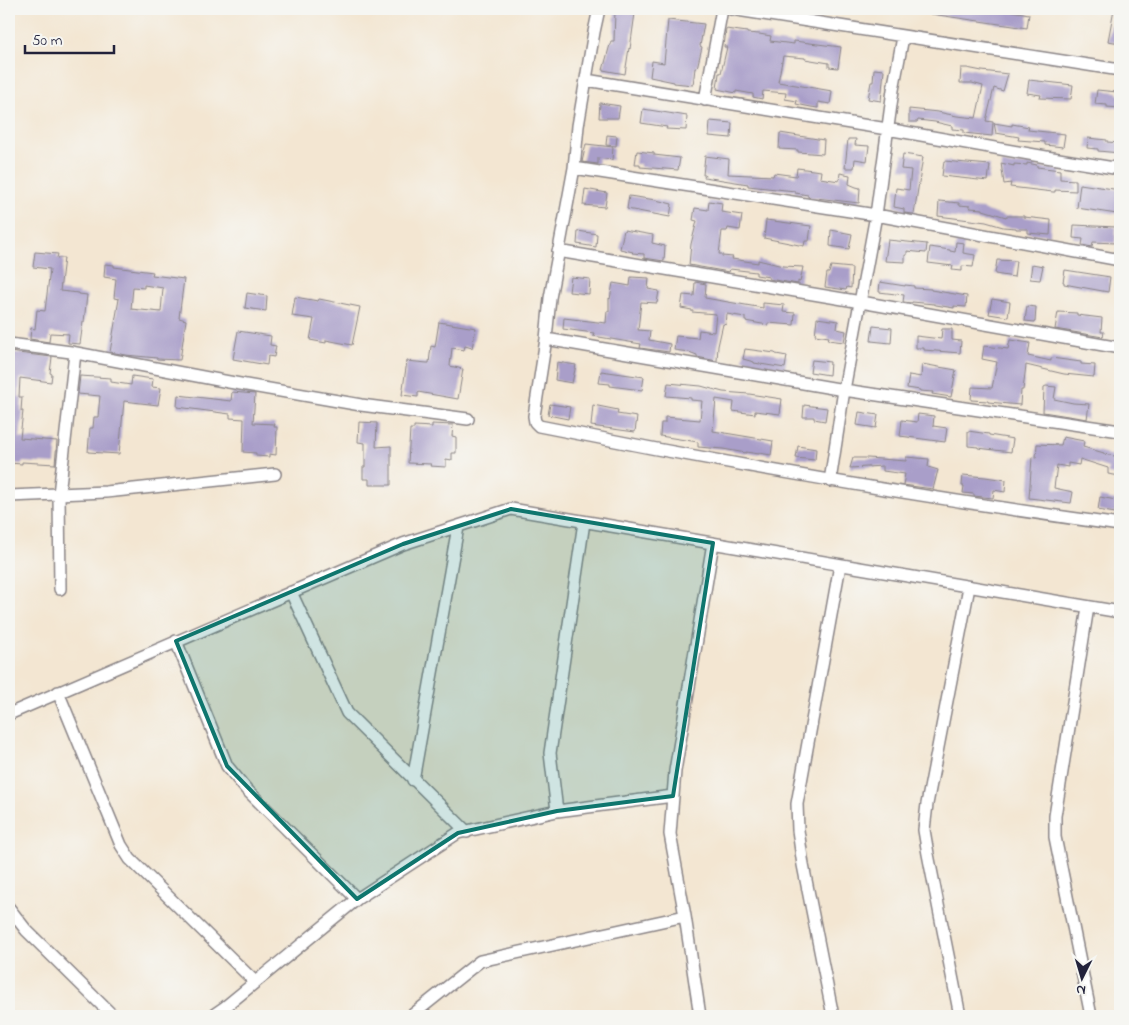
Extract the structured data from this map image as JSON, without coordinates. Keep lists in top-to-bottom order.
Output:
{
  "scale_bar": "50 m",
  "north": "bottom"
}
